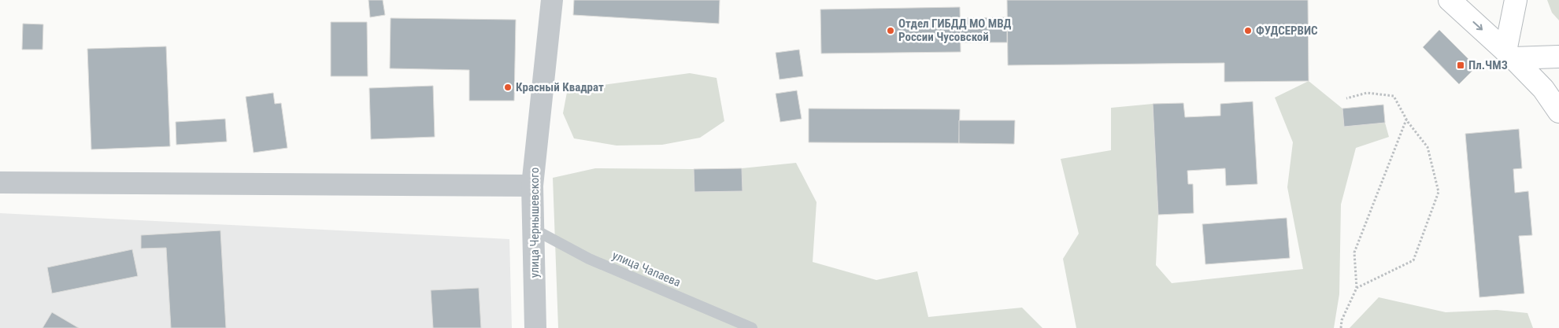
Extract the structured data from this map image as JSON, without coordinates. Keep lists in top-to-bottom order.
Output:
{
  "streets": {
    "street": ["улица Чернышевского"],
    "lane": ["улица Чапаева"]
  },
  "crossings": [
    ["улица Чернышевского", "улица Чапаева"]
  ],
  "places": {
    "other": ["Отдел ГИБДД МО МВД России Чусовской", "ФУДСЕРВИС", "Красный Квадрат"],
    "transit": ["Пл.ЧМЗ"]
  }
}
